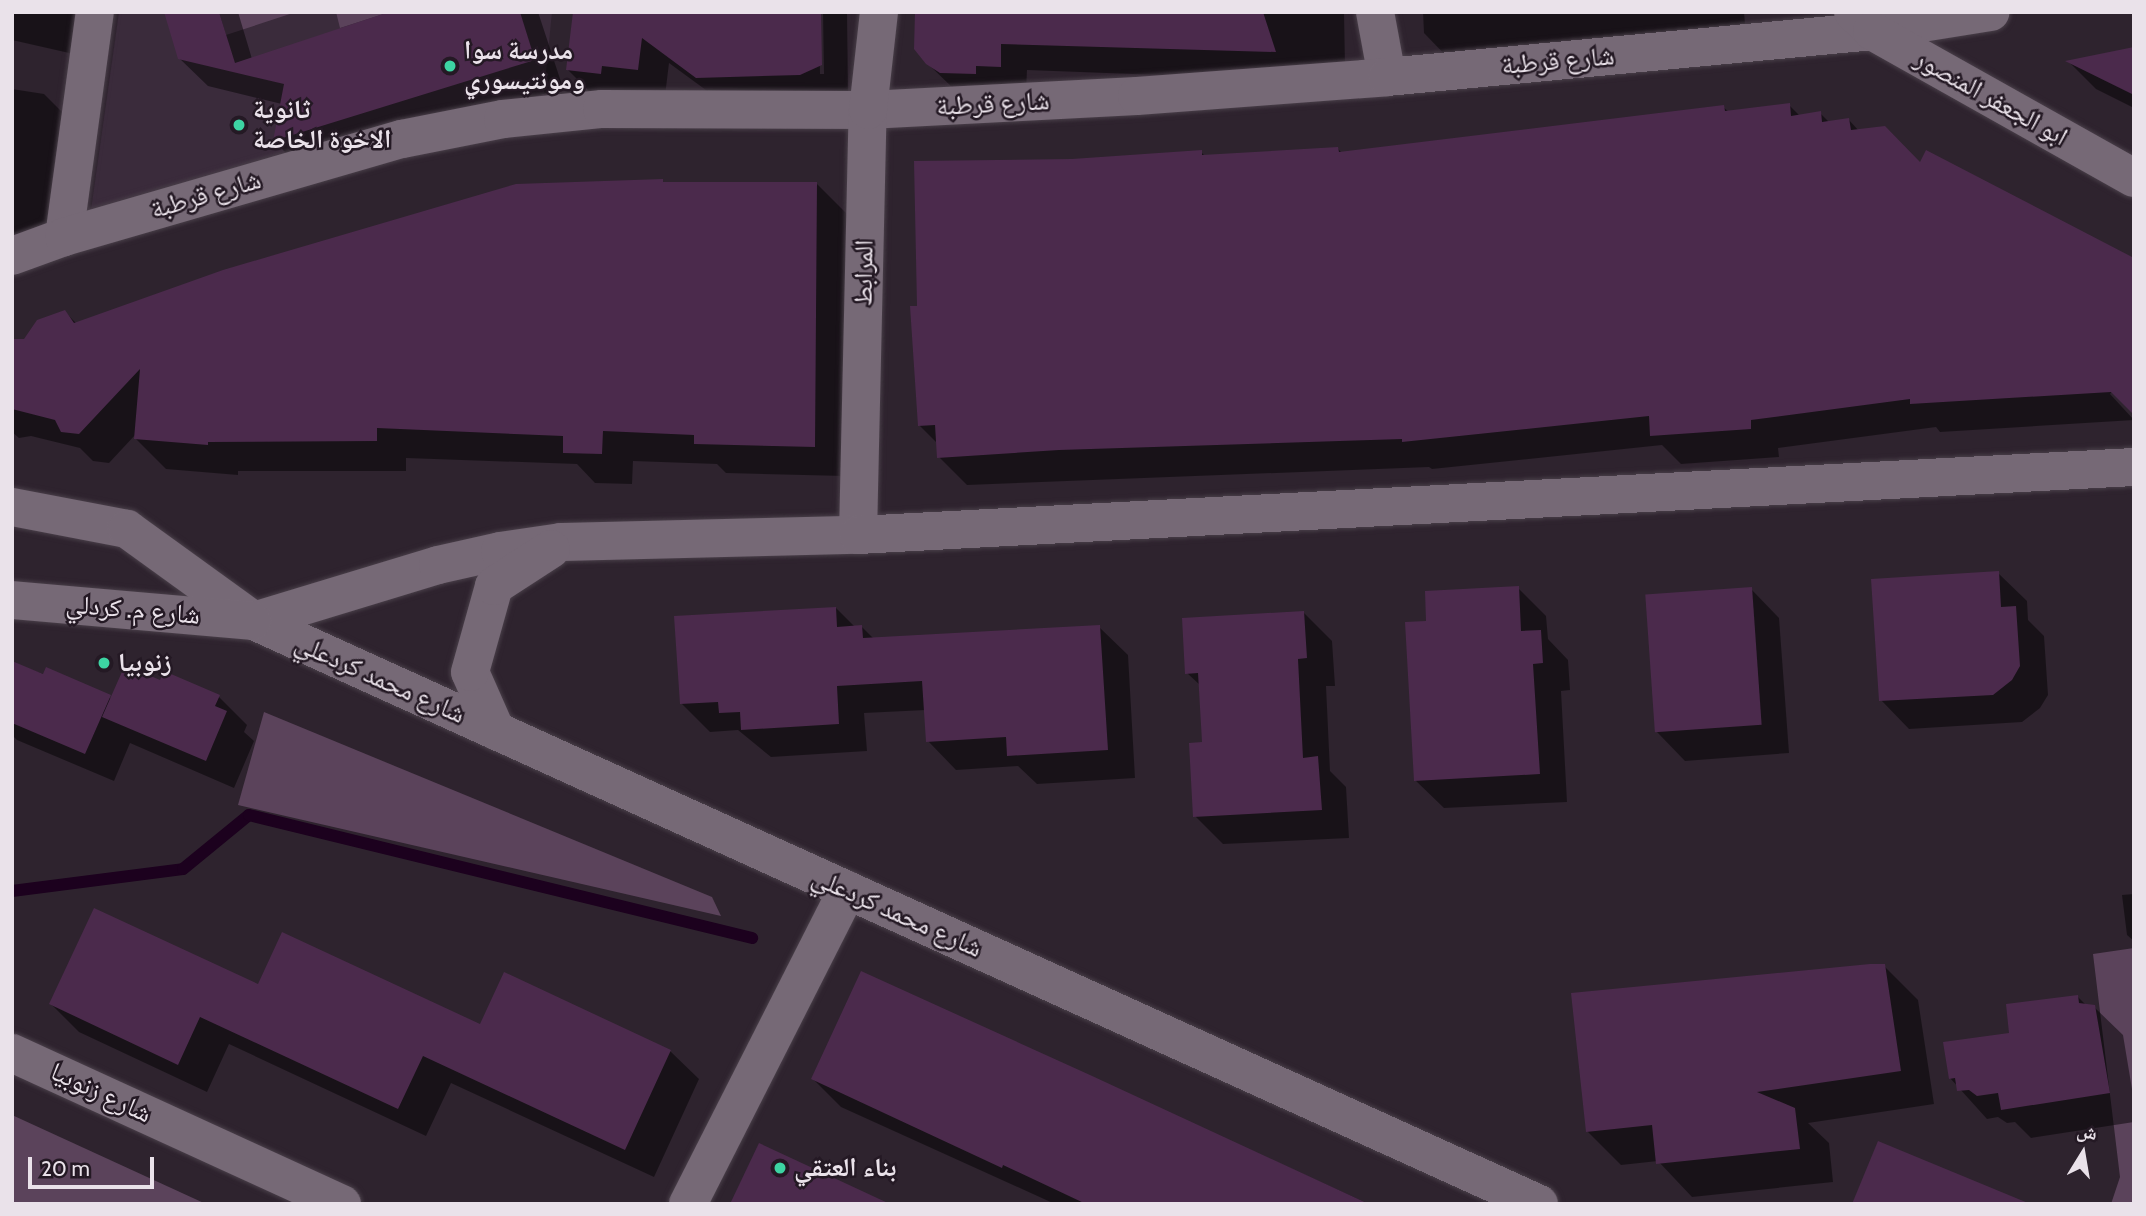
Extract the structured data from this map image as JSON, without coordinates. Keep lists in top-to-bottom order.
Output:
{
  "streets": {
    "street": [
      "شارع قرطبة",
      "ابو الجعفر المنصور",
      "المرابط",
      "شارع م. كردلي",
      "شارع محمد كردعلي",
      "شارع زنوبيا"
    ]
  },
  "crossings": [
    ["شارع قرطبة", "ابو الجعفر المنصور"],
    ["شارع قرطبة", "المرابط"],
    ["شارع م. كردلي", "شارع محمد كردعلي"]
  ],
  "places": [
    "مدرسة سوا ومونتيسوري",
    "ثانوية الاخوة الخاصة",
    "زنوبيا",
    "بناء العتقي"
  ],
  "scale_bar": "20 m",
  "north": "top"
}
